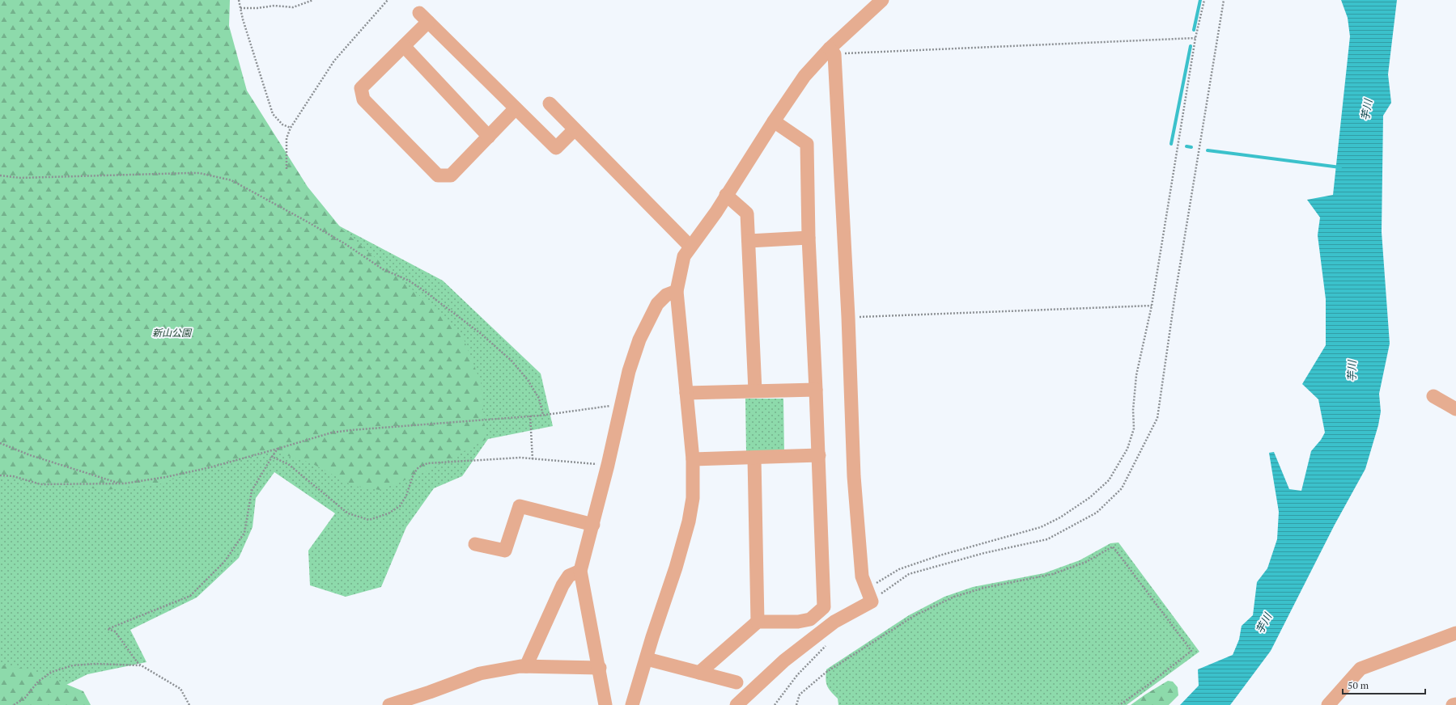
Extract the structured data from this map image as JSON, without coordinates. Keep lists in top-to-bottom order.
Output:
{
  "water": ["芋川"],
  "parks": ["新山公園"],
  "scale_bar": "50 m"
}
